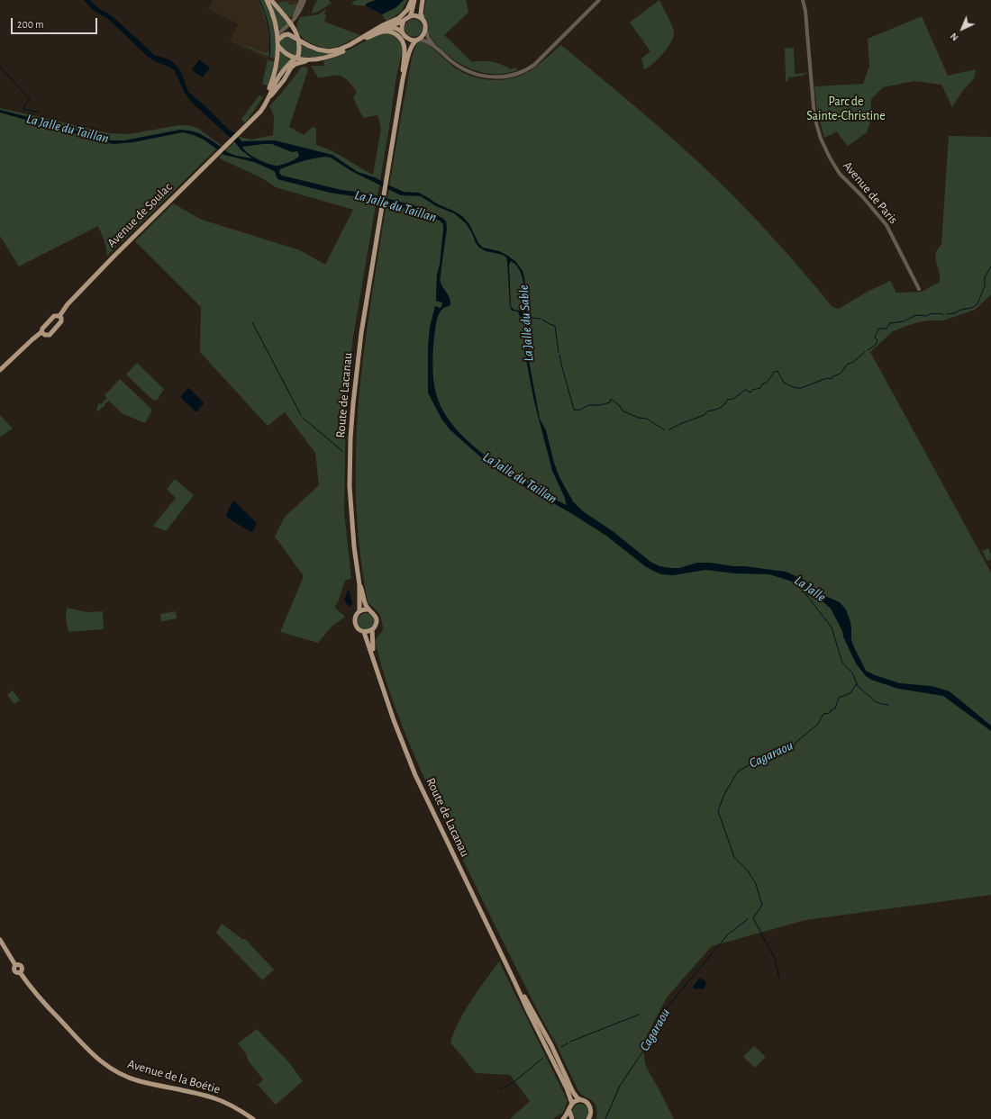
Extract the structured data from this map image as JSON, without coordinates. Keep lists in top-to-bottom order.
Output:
{
  "streets": {
    "main road": ["Avenue de Soulac", "Route de Lacanau", "Avenue de la Boétie"],
    "street": ["Avenue de Paris"]
  },
  "water": [
    "La Jalle du Taillan",
    "La Jalle du Sable",
    "La Jalle",
    "Cagaraou"
  ],
  "parks": ["Parc de Sainte-Christine"],
  "scale_bar": "200 m",
  "north": "bottom left"
}
